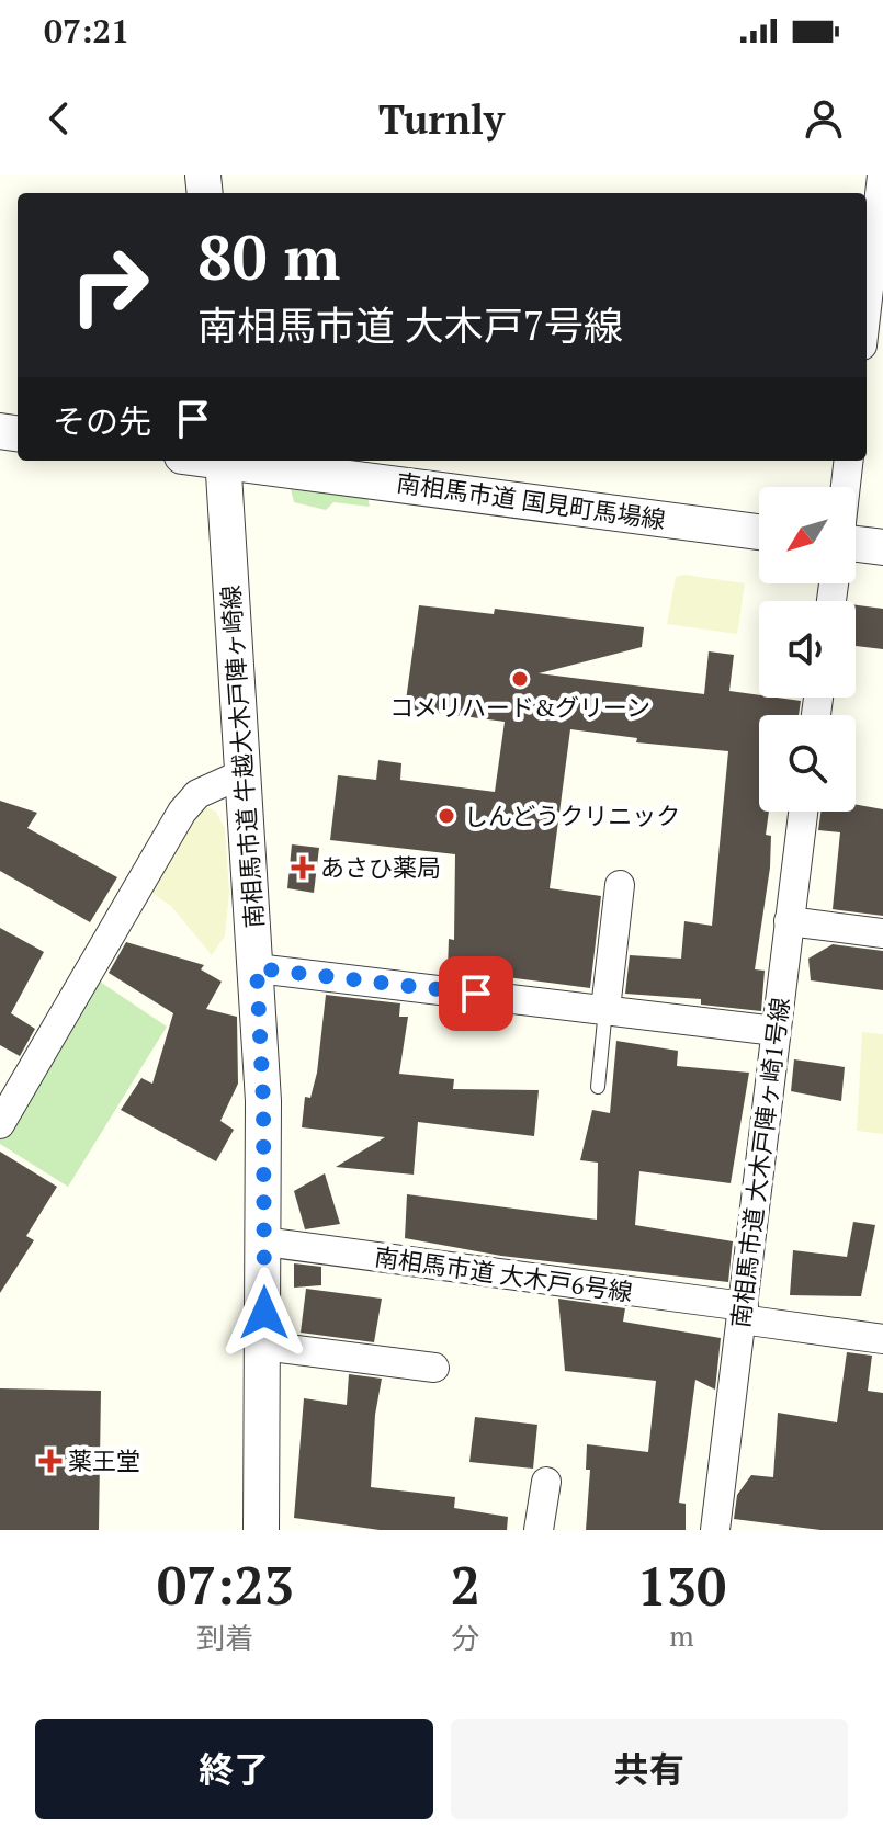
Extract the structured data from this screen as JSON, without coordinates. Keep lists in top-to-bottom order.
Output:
{
  "streets": {
    "street": [
      "南相馬市道 国見町馬場線",
      "南相馬市道 牛越大木戸陣ヶ崎線",
      "南相馬市道 大木戸陣ヶ崎1号線",
      "南相馬市道 大木戸6号線"
    ]
  },
  "crossings": [
    ["南相馬市道 牛越大木戸陣ヶ崎線", "南相馬市道 大木戸6号線"],
    ["南相馬市道 大木戸陣ヶ崎1号線", "南相馬市道 大木戸6号線"]
  ],
  "places": {
    "other": ["コメリハード&グリーン", "しんどうクリニック"],
    "health": ["あさひ薬局", "薬王堂"]
  },
  "north": "bottom left",
  "page": {
    "status": "07:21",
    "header": "Turnly",
    "turn": ["80 m", "南相馬市道 大木戸7号線"],
    "then": "その先",
    "eta": [
      "07:23",
      "到着",
      "2",
      "分",
      "130",
      "m"
    ],
    "buttons": ["終了", "共有"]
  }
}
